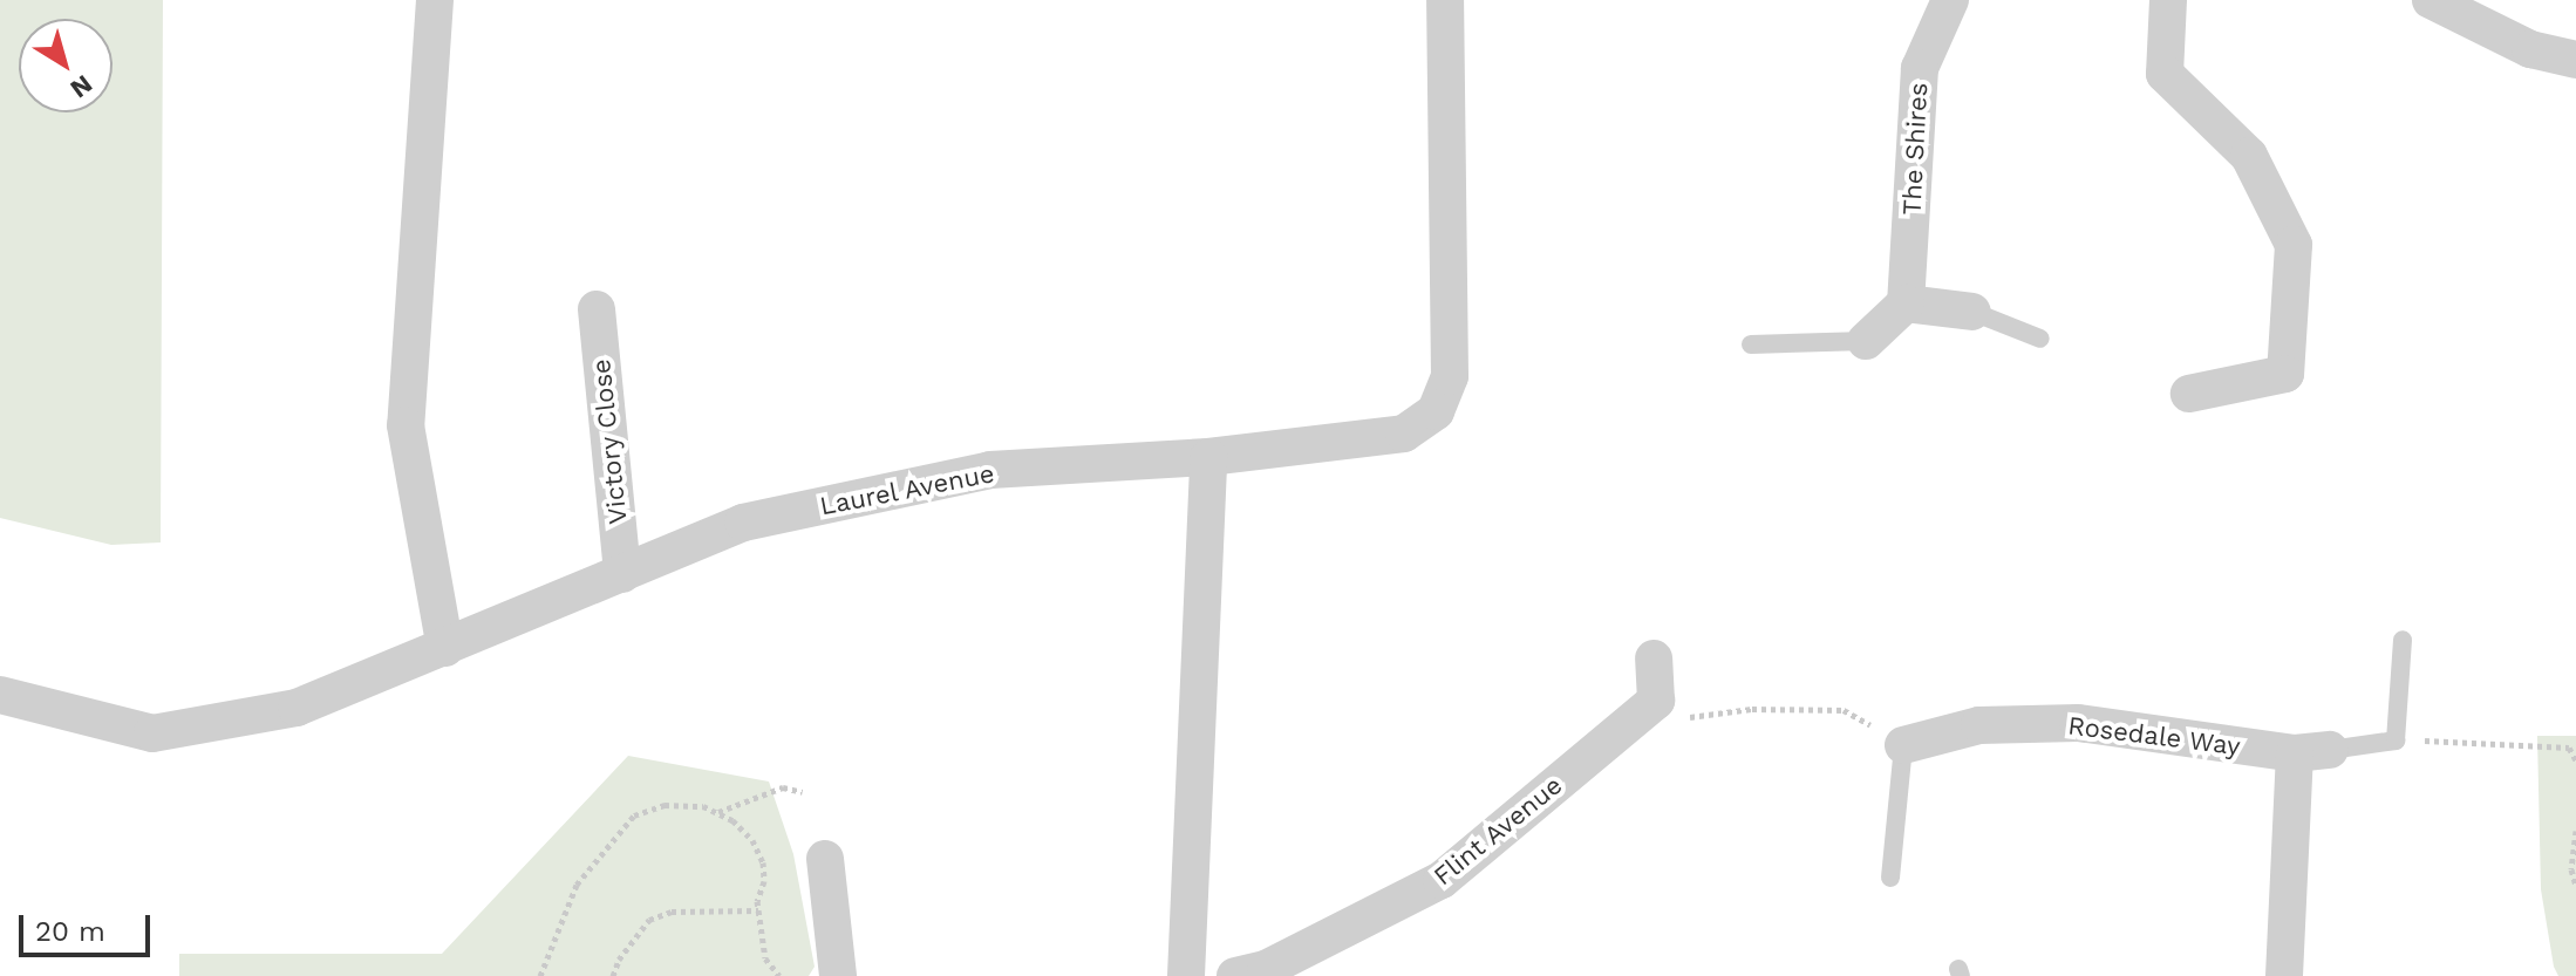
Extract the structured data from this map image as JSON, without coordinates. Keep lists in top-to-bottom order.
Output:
{
  "streets": {
    "street": [
      "The Shires",
      "Victory Close",
      "Laurel Avenue",
      "Rosedale Way",
      "Flint Avenue"
    ]
  },
  "crossings": [
    ["Victory Close", "Laurel Avenue"]
  ],
  "scale_bar": "20 m",
  "north": "bottom right"
}
